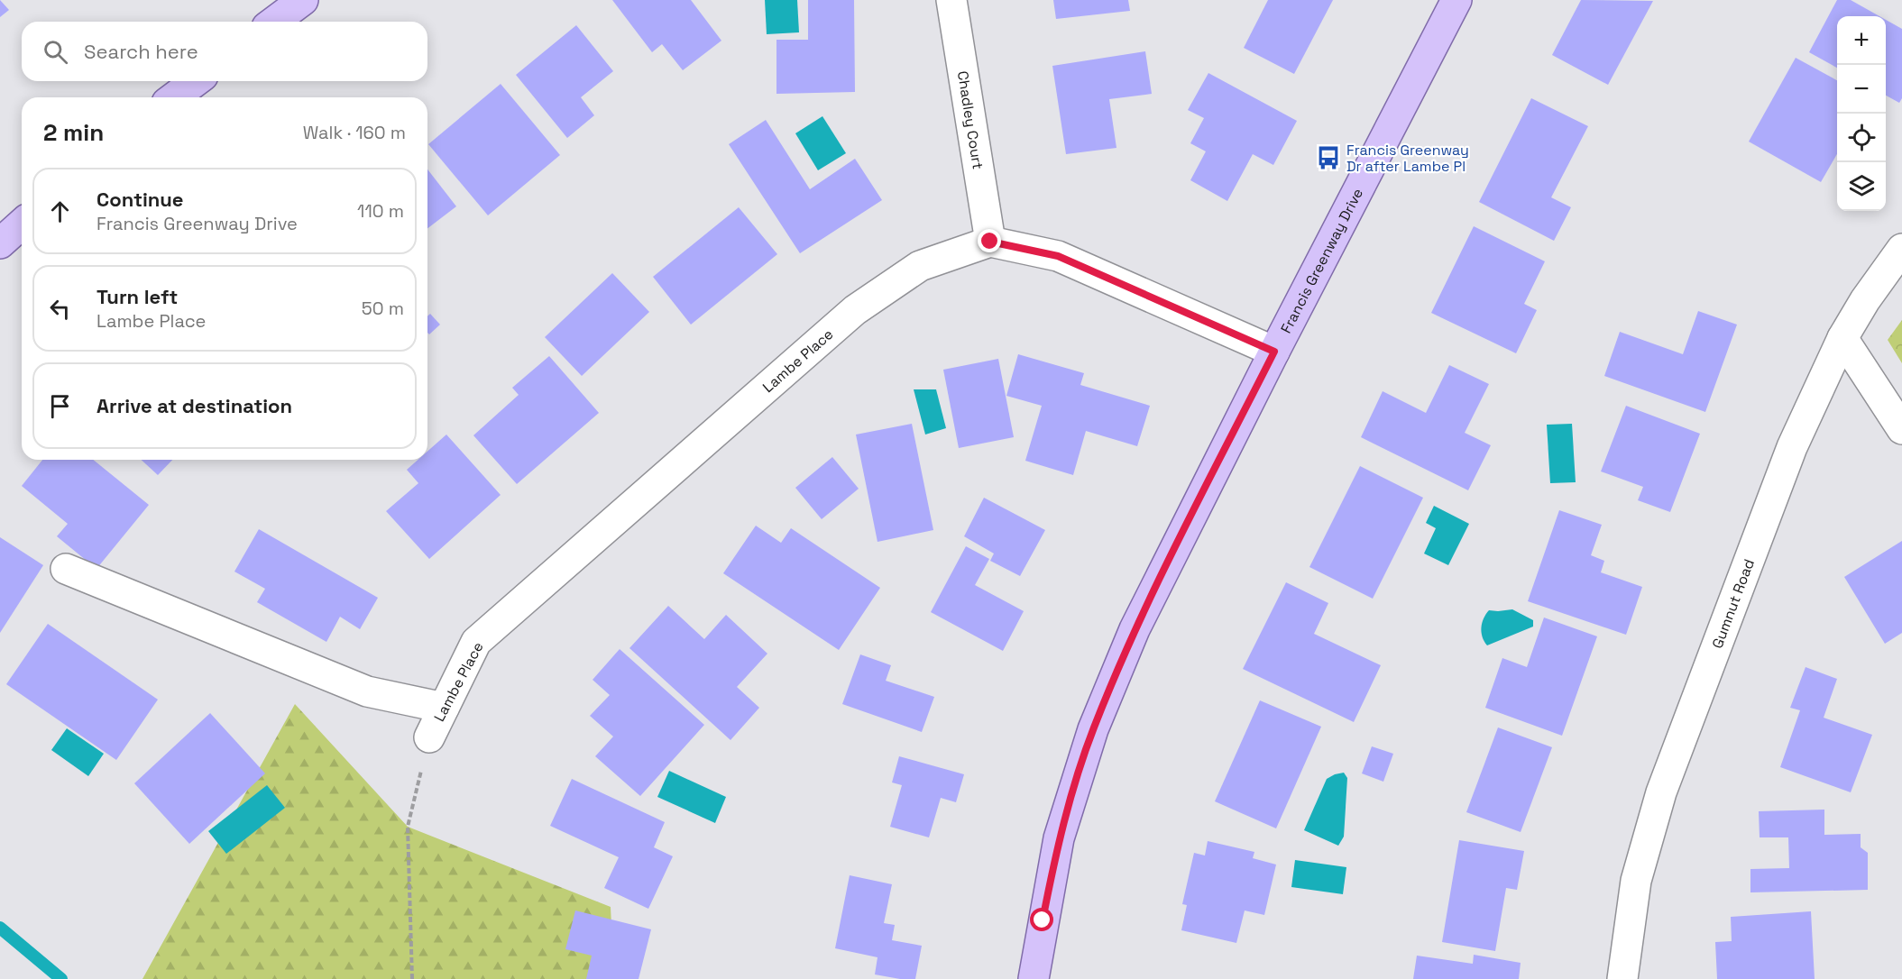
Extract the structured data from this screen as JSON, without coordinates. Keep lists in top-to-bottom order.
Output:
{
  "streets": {
    "main road": ["Francis Greenway Drive"],
    "street": ["Chadley Court", "Lambe Place", "Gumnut Road"]
  },
  "crossings": [
    ["Chadley Court", "Lambe Place"]
  ],
  "places": {
    "bus stop": ["Francis Greenway Dr after Lambe Pl"]
  },
  "page": {
    "map_buttons": ["+", "−"],
    "search": "Search here",
    "heading": ["2 min", "Walk · 160 m"],
    "list": [
      ["Continue", "Francis Greenway Drive", "110 m"],
      ["Turn left", "Lambe Place", "50 m"],
      "Arrive at destination"
    ]
  }
}
